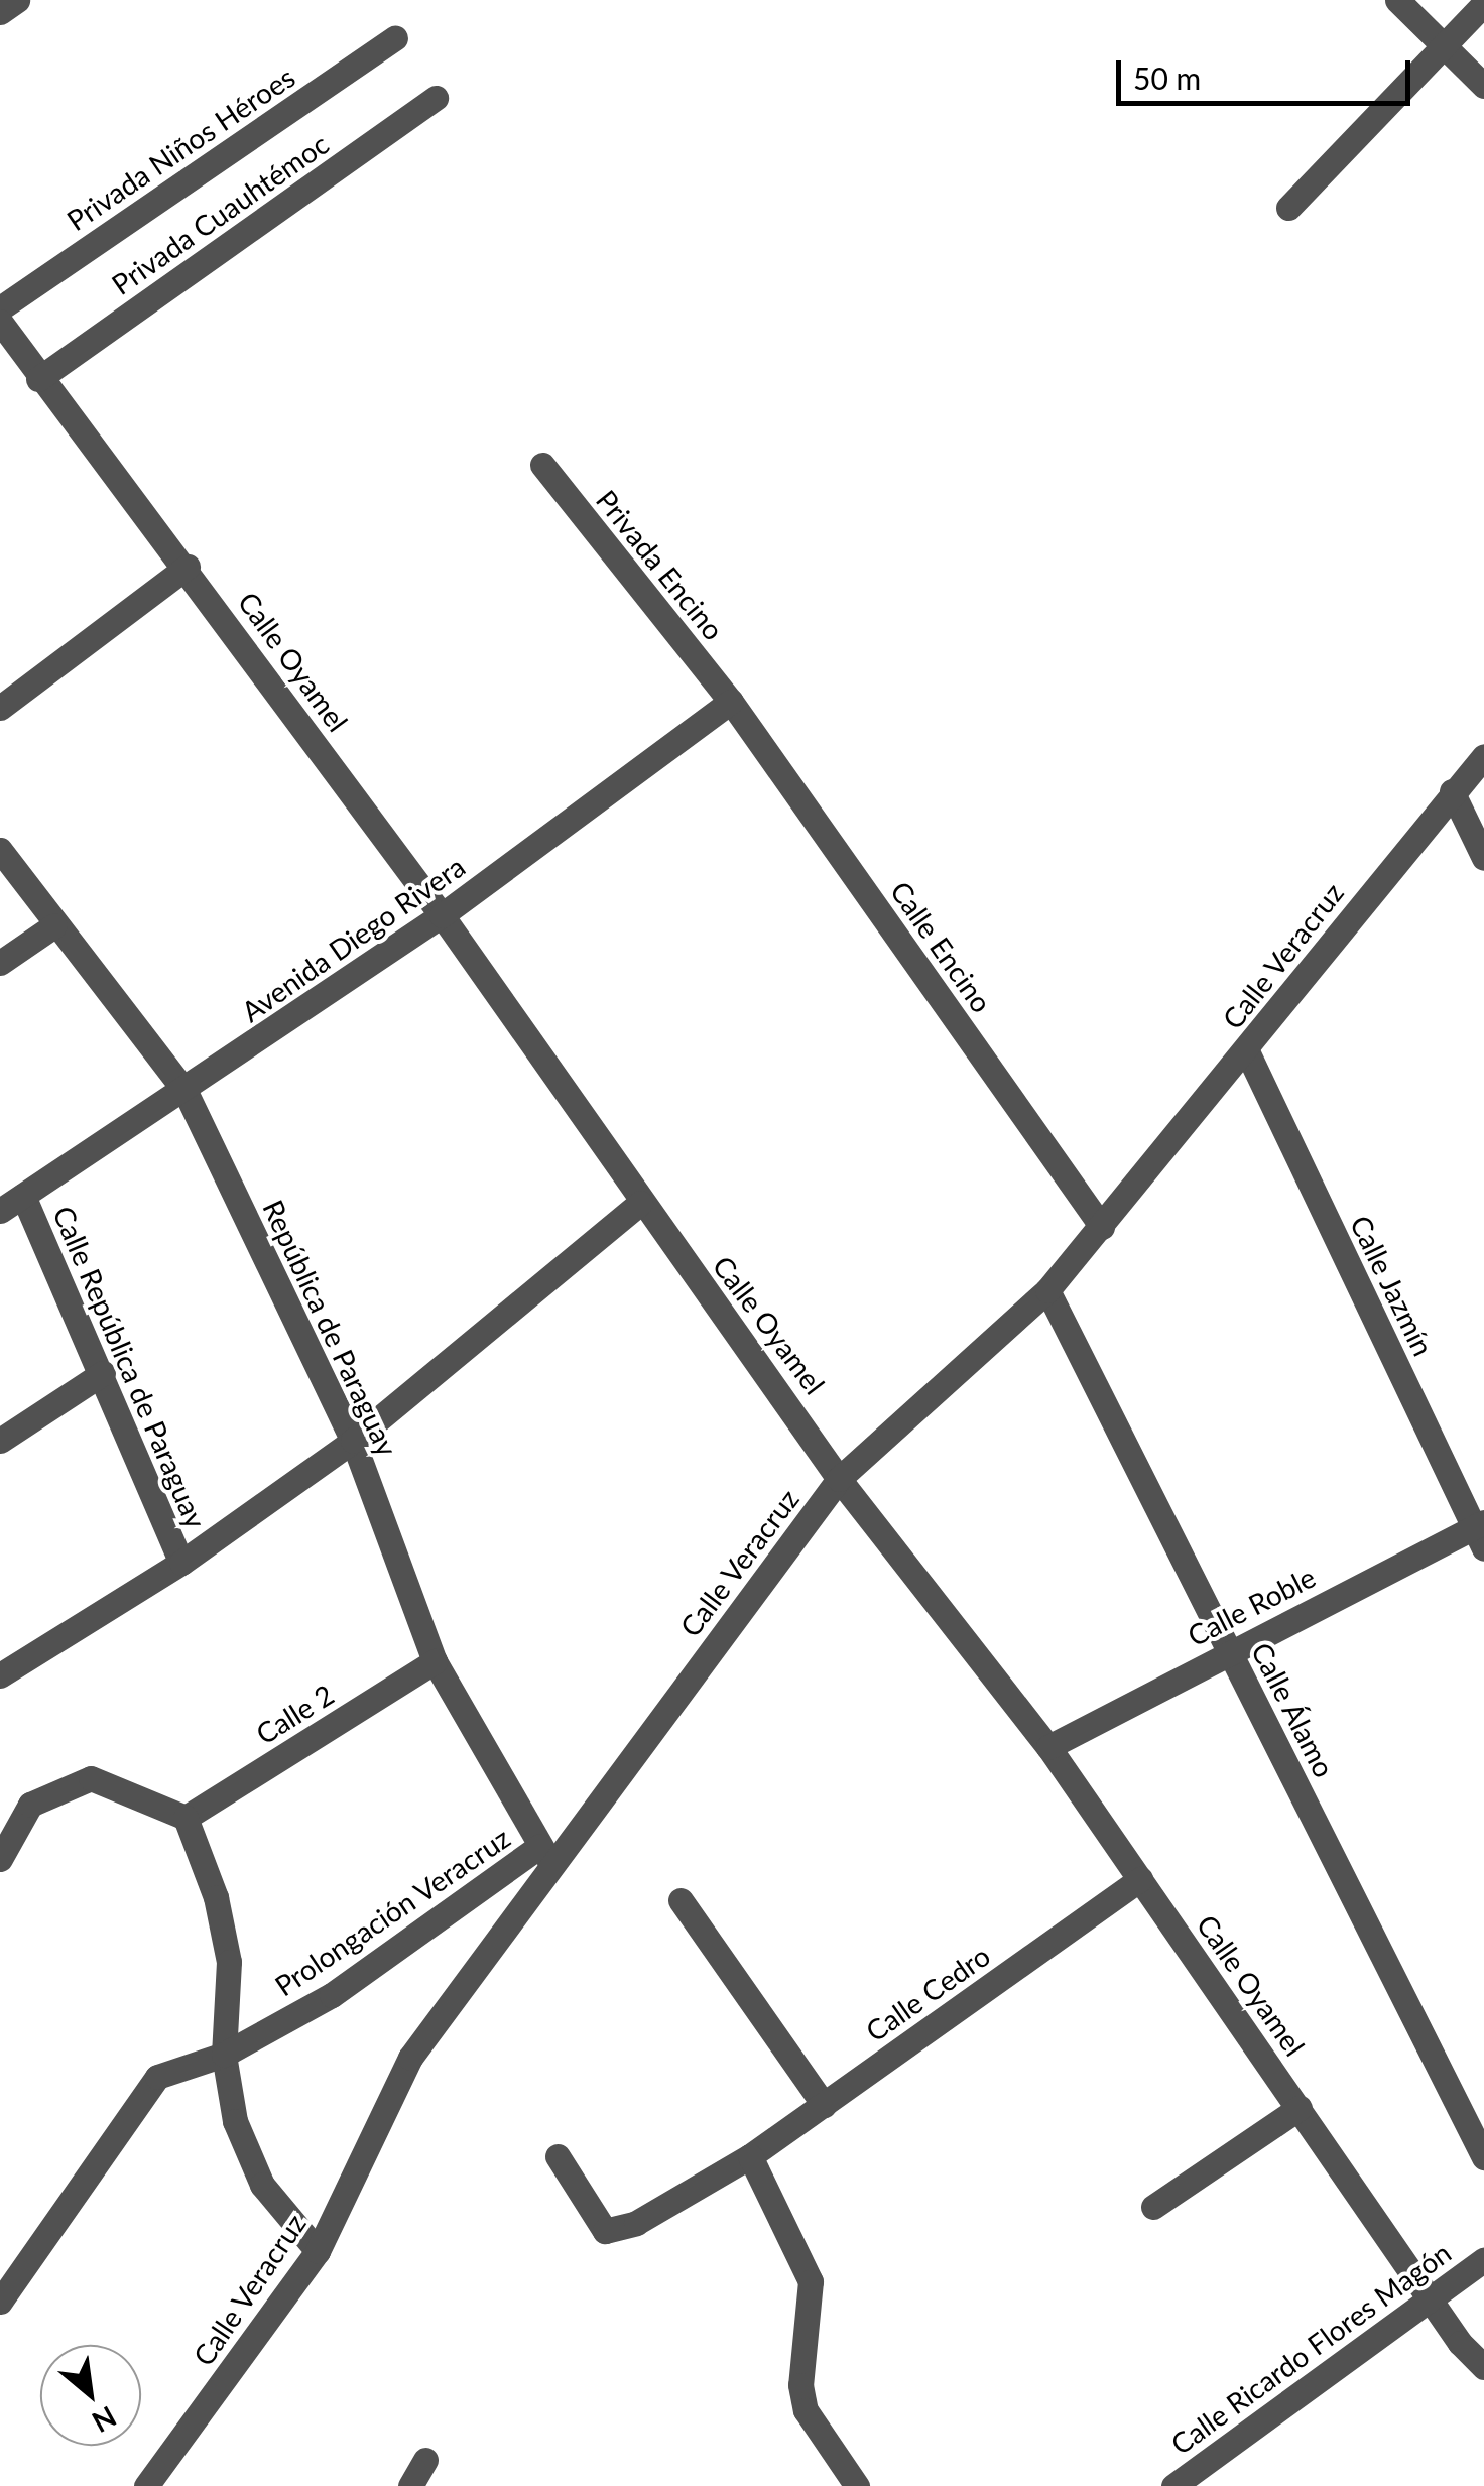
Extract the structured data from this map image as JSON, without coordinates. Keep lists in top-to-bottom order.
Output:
{
  "streets": {
    "street": [
      "Privada Niños Héroes",
      "Privada Cuauhtémoc",
      "Privada Encino",
      "Calle Oyamel",
      "Avenida Diego Rivera",
      "Calle Encino",
      "Calle Veracruz",
      "Calle Jazmín",
      "República de Paraguay",
      "Calle República de Paraguay",
      "Calle Roble",
      "Calle Álamo",
      "Calle 2",
      "Prolongación Veracruz",
      "Calle Cedro",
      "Calle Ricardo Flores Magón"
    ]
  },
  "crossings": [
    ["Privada Cuauhtémoc", "Calle Oyamel"],
    ["Privada Encino", "Avenida Diego Rivera"],
    ["Privada Encino", "Calle Encino"],
    ["Calle Oyamel", "Avenida Diego Rivera"],
    ["Calle Oyamel", "Calle Veracruz"],
    ["Calle Oyamel", "Calle Roble"],
    ["Calle Oyamel", "Calle Cedro"],
    ["Calle Oyamel", "Calle Ricardo Flores Magón"],
    ["Avenida Diego Rivera", "Calle Encino"],
    ["Avenida Diego Rivera", "República de Paraguay"],
    ["Avenida Diego Rivera", "Calle República de Paraguay"],
    ["Calle Encino", "Calle Veracruz"],
    ["Calle Veracruz", "Calle Jazmín"],
    ["Calle Veracruz", "República de Paraguay"],
    ["Calle Veracruz", "Calle Álamo"],
    ["Calle Veracruz", "Prolongación Veracruz"],
    ["Calle Jazmín", "Calle Roble"],
    ["República de Paraguay", "Calle 2"],
    ["República de Paraguay", "Prolongación Veracruz"],
    ["Calle Roble", "Calle Álamo"]
  ],
  "scale_bar": "50 m",
  "north": "bottom right"
}
